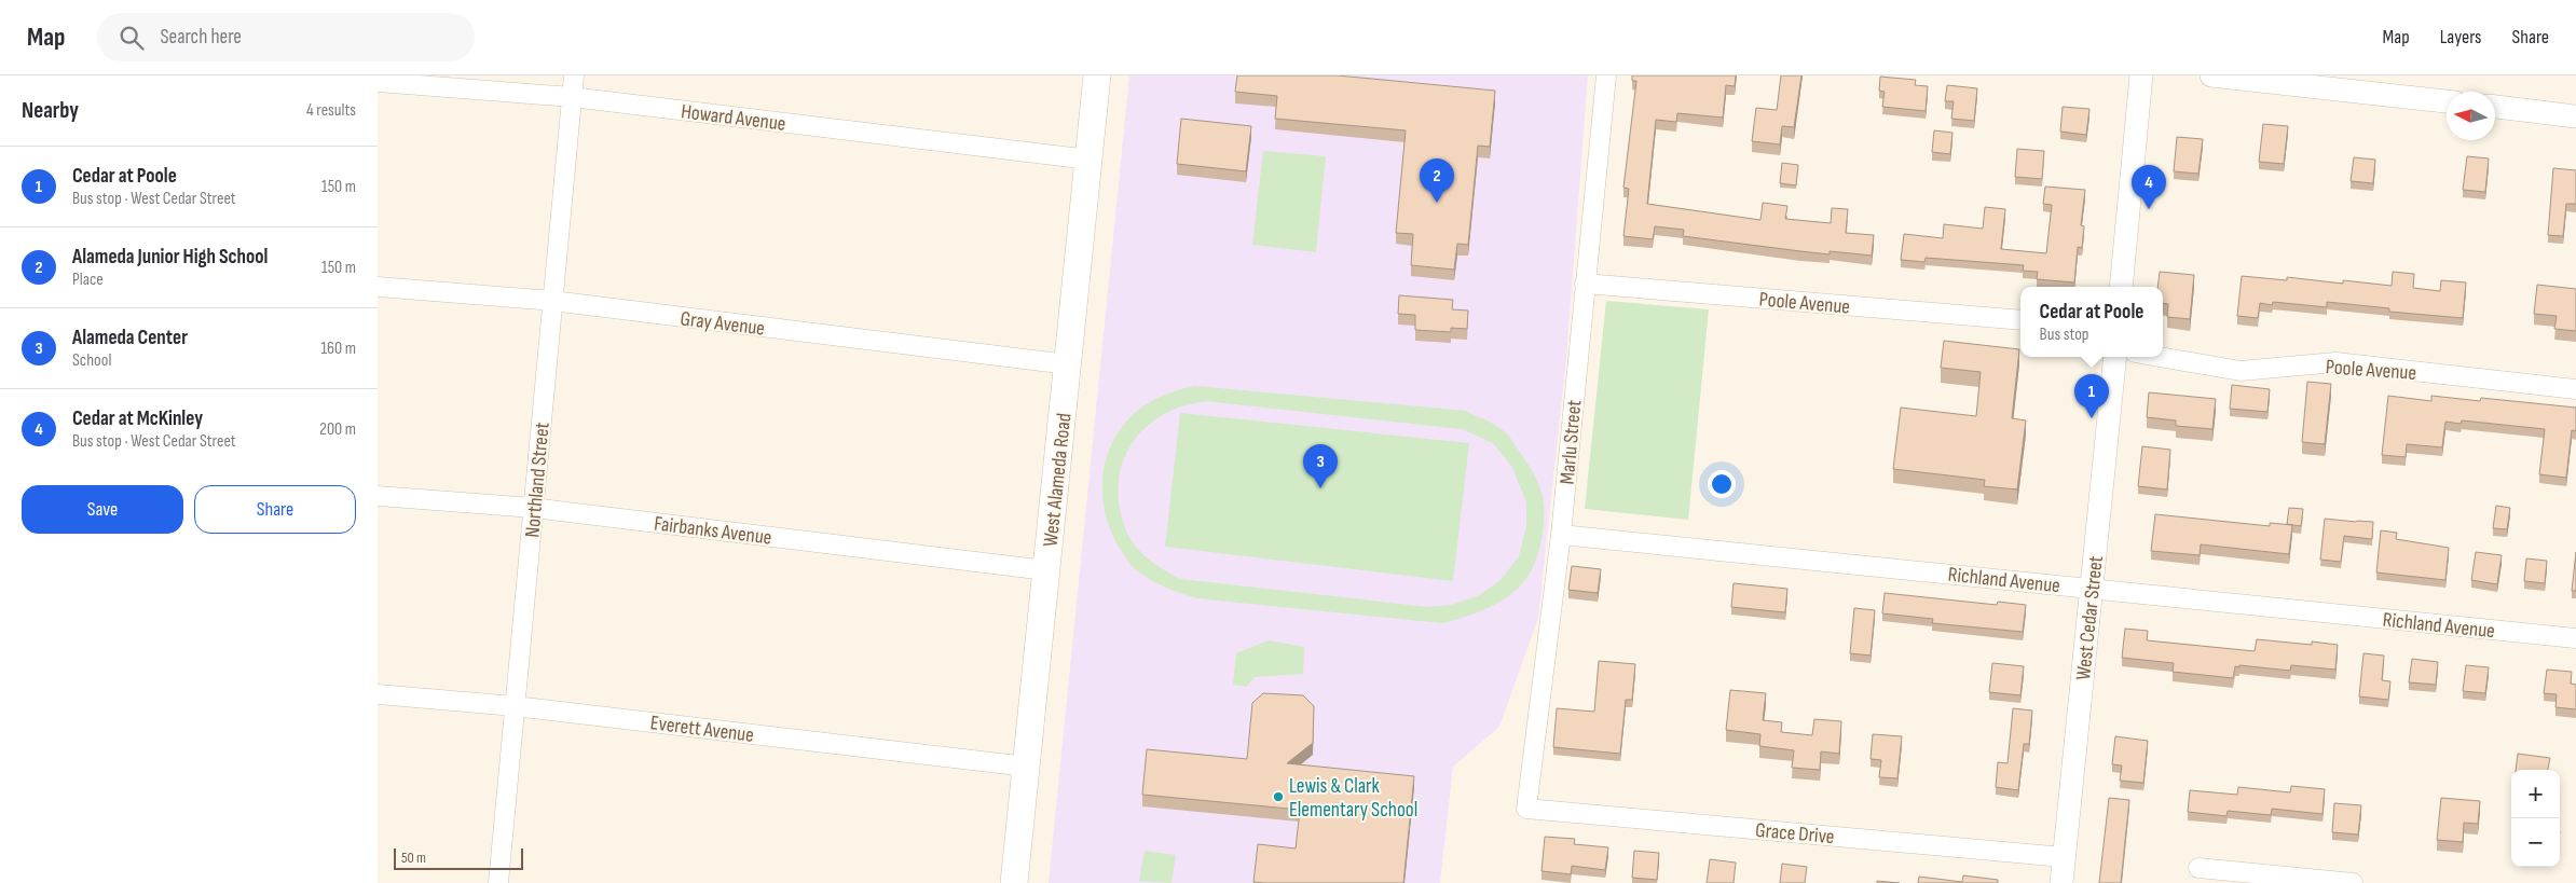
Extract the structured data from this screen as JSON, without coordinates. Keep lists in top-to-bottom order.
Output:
{
  "streets": {
    "main road": ["West Alameda Road"],
    "street": [
      "Howard Avenue",
      "Poole Avenue",
      "Gray Avenue",
      "Marlu Street",
      "Northland Street",
      "Fairbanks Avenue",
      "Richland Avenue",
      "West Cedar Street",
      "Everett Avenue",
      "Grace Drive"
    ]
  },
  "crossings": [
    ["Howard Avenue", "Northland Street"],
    ["Howard Avenue", "West Alameda Road"],
    ["Poole Avenue", "Marlu Street"],
    ["Gray Avenue", "Northland Street"],
    ["Gray Avenue", "West Alameda Road"],
    ["Marlu Street", "Richland Avenue"],
    ["Marlu Street", "Grace Drive"],
    ["Northland Street", "Fairbanks Avenue"],
    ["Northland Street", "Everett Avenue"],
    ["West Alameda Road", "Fairbanks Avenue"],
    ["West Alameda Road", "Everett Avenue"],
    ["Richland Avenue", "West Cedar Street"],
    ["West Cedar Street", "Grace Drive"]
  ],
  "places": ["Lewis & Clark Elementary School"],
  "scale_bar": "50 m",
  "north": "left",
  "page": {
    "header": "Map",
    "search": "Search here",
    "nav": ["Map", "Layers", "Share"],
    "heading": ["Nearby", "4 results"],
    "list": [
      {
        "mark": "1",
        "name": "Cedar at Poole",
        "note": "Bus stop · West Cedar Street",
        "value": "150 m"
      },
      {
        "mark": "2",
        "name": "Alameda Junior High School",
        "note": "Place",
        "value": "150 m"
      },
      {
        "mark": "3",
        "name": "Alameda Center",
        "note": "School",
        "value": "160 m"
      },
      {
        "mark": "4",
        "name": "Cedar at McKinley",
        "note": "Bus stop · West Cedar Street",
        "value": "200 m"
      }
    ],
    "pins": [
      "2",
      "4",
      "1",
      "3"
    ],
    "popup": ["Cedar at Poole", "Bus stop"],
    "buttons": ["Save", "Share"],
    "map_buttons": ["+", "−"],
    "scale": "50 m"
  }
}
